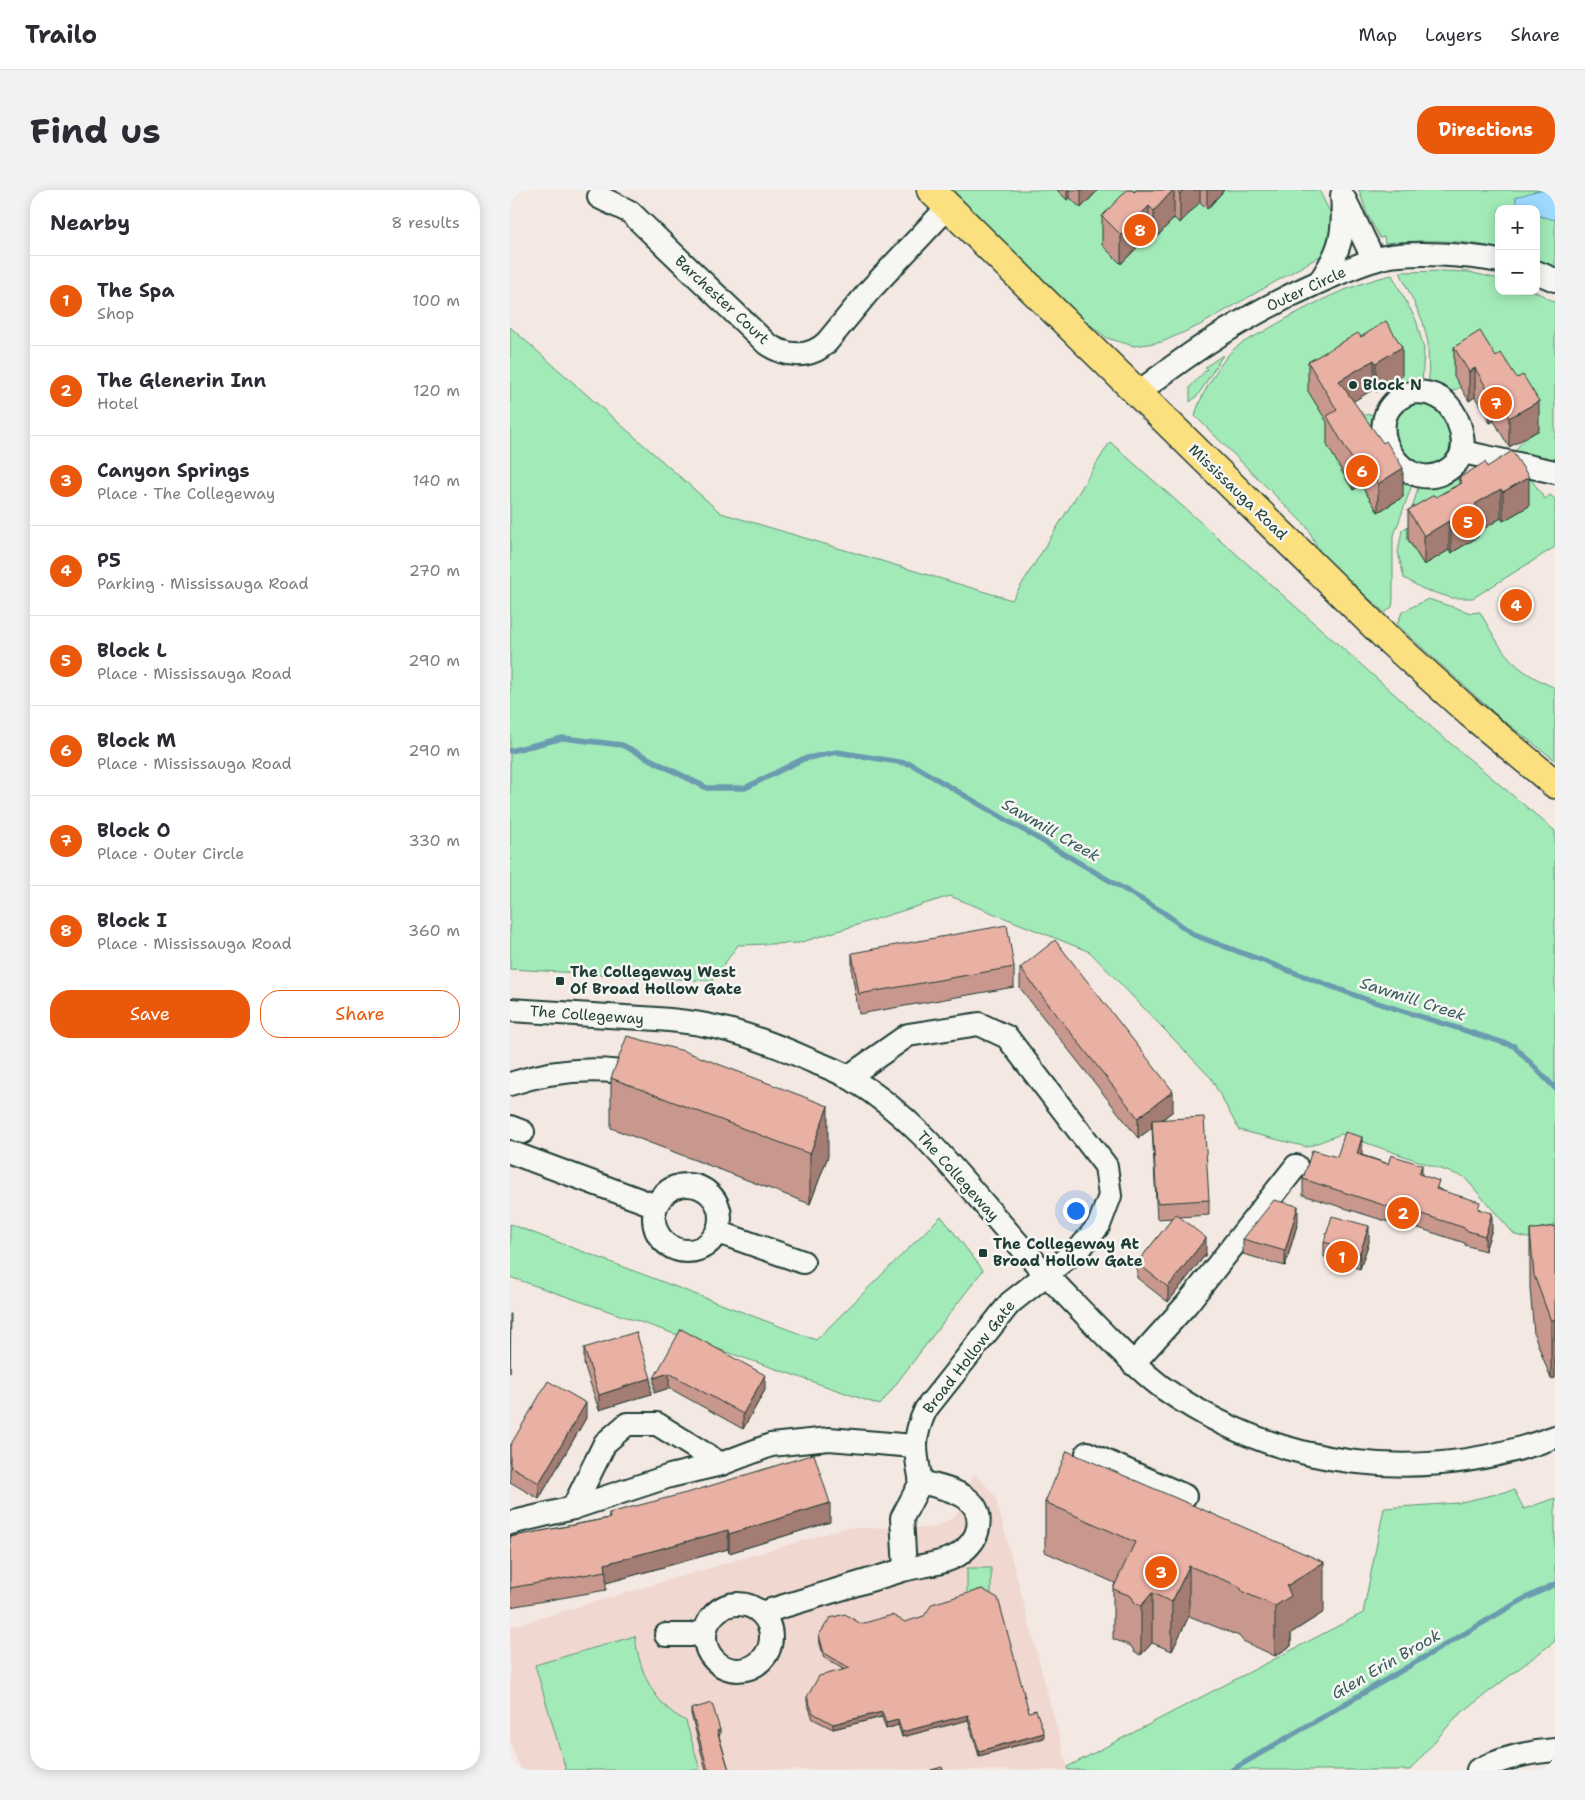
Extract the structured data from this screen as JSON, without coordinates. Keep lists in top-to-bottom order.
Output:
{
  "streets": {
    "main road": ["Mississauga Road"],
    "street": [
      "Outer Circle",
      "Barchester Court",
      "The Collegeway",
      "Broad Hollow Gate"
    ]
  },
  "crossings": [
    ["Outer Circle", "Mississauga Road"],
    ["Barchester Court", "Mississauga Road"],
    ["The Collegeway", "Broad Hollow Gate"]
  ],
  "water": ["Sawmill Creek", "Glen Erin Brook"],
  "places": {
    "other": ["Block N"],
    "transit": ["The Collegeway West Of Broad Hollow Gate", "The Collegeway At Broad Hollow Gate"]
  },
  "page": {
    "header": "Trailo",
    "nav": ["Map", "Layers", "Share"],
    "buttons": [
      "Directions",
      ["Save", "Share"]
    ],
    "title": "Find us",
    "heading": ["Nearby", "8 results"],
    "map_buttons": ["+", "−"],
    "pins": [
      "8",
      "7",
      "6",
      "5",
      "4",
      "2",
      "1",
      "3"
    ],
    "list": [
      {
        "mark": "1",
        "name": "The Spa",
        "note": "Shop",
        "value": "100 m"
      },
      {
        "mark": "2",
        "name": "The Glenerin Inn",
        "note": "Hotel",
        "value": "120 m"
      },
      {
        "mark": "3",
        "name": "Canyon Springs",
        "note": "Place · The Collegeway",
        "value": "140 m"
      },
      {
        "mark": "4",
        "name": "P5",
        "note": "Parking · Mississauga Road",
        "value": "270 m"
      },
      {
        "mark": "5",
        "name": "Block L",
        "note": "Place · Mississauga Road",
        "value": "290 m"
      },
      {
        "mark": "6",
        "name": "Block M",
        "note": "Place · Mississauga Road",
        "value": "290 m"
      },
      {
        "mark": "7",
        "name": "Block O",
        "note": "Place · Outer Circle",
        "value": "330 m"
      },
      {
        "mark": "8",
        "name": "Block I",
        "note": "Place · Mississauga Road",
        "value": "360 m"
      }
    ]
  }
}
